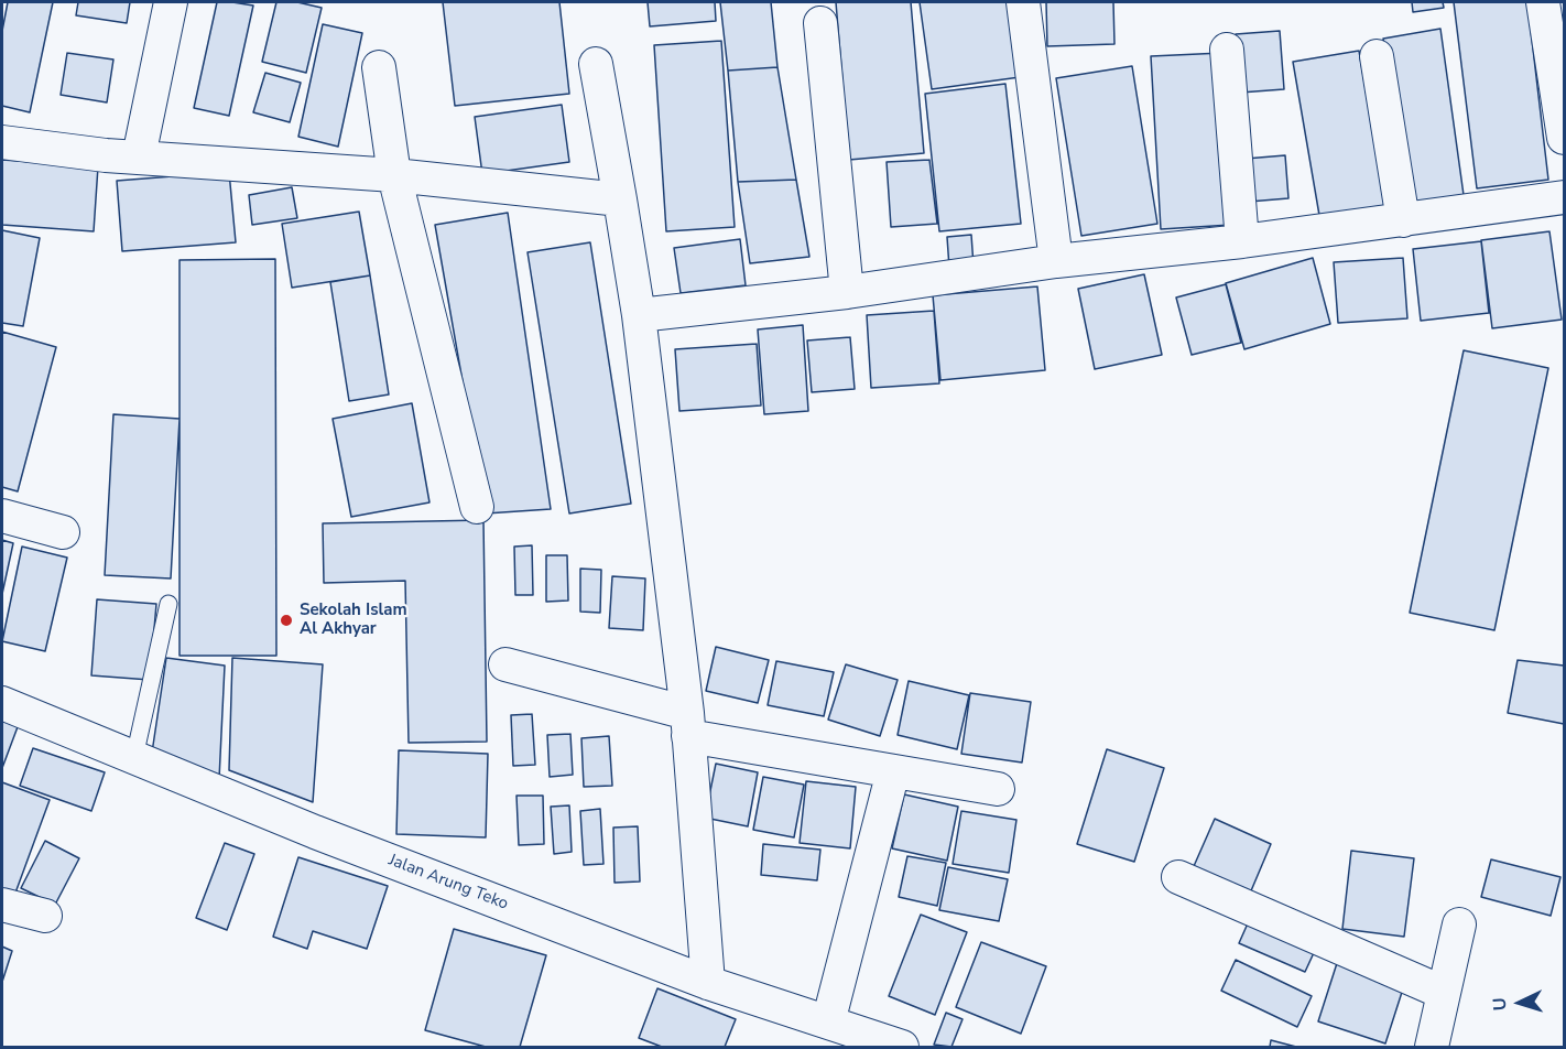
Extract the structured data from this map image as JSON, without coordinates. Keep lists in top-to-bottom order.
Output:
{
  "streets": {
    "street": ["Jalan Arung Teko"]
  },
  "places": ["Sekolah Islam Al Akhyar"],
  "north": "left"
}
